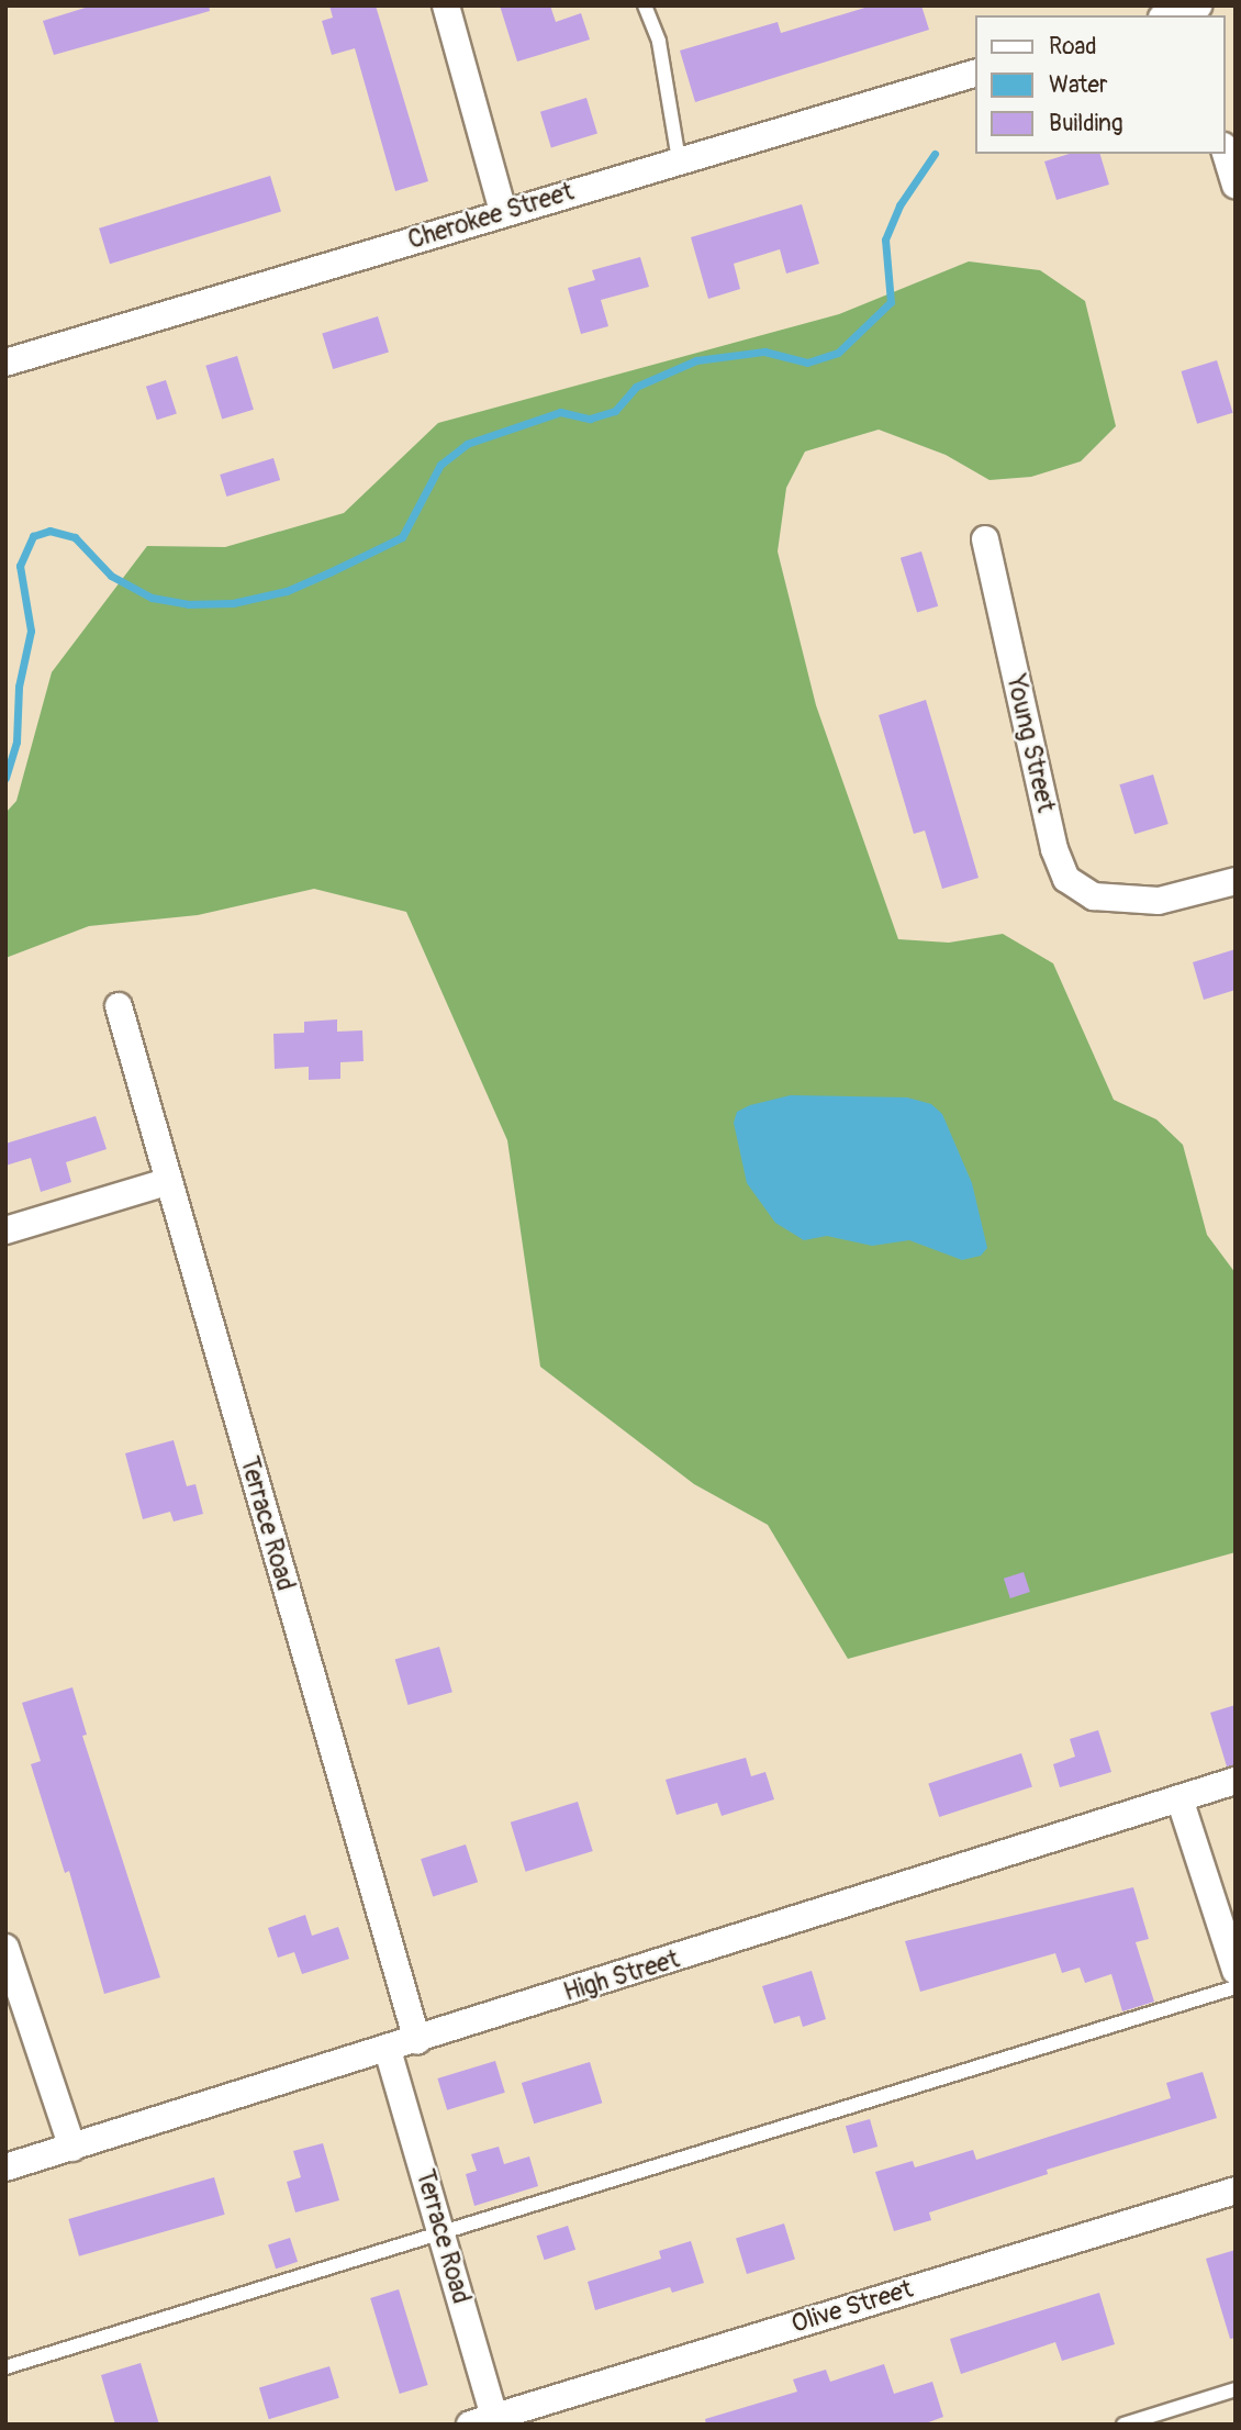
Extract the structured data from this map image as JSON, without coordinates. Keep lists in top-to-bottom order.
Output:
{
  "streets": {
    "street": [
      "Cherokee Street",
      "Young Street",
      "Terrace Road",
      "High Street",
      "Olive Street"
    ]
  },
  "crossings": [
    ["Terrace Road", "High Street"],
    ["Terrace Road", "Olive Street"]
  ],
  "legend": ["Road", "Water", "Building"]
}
